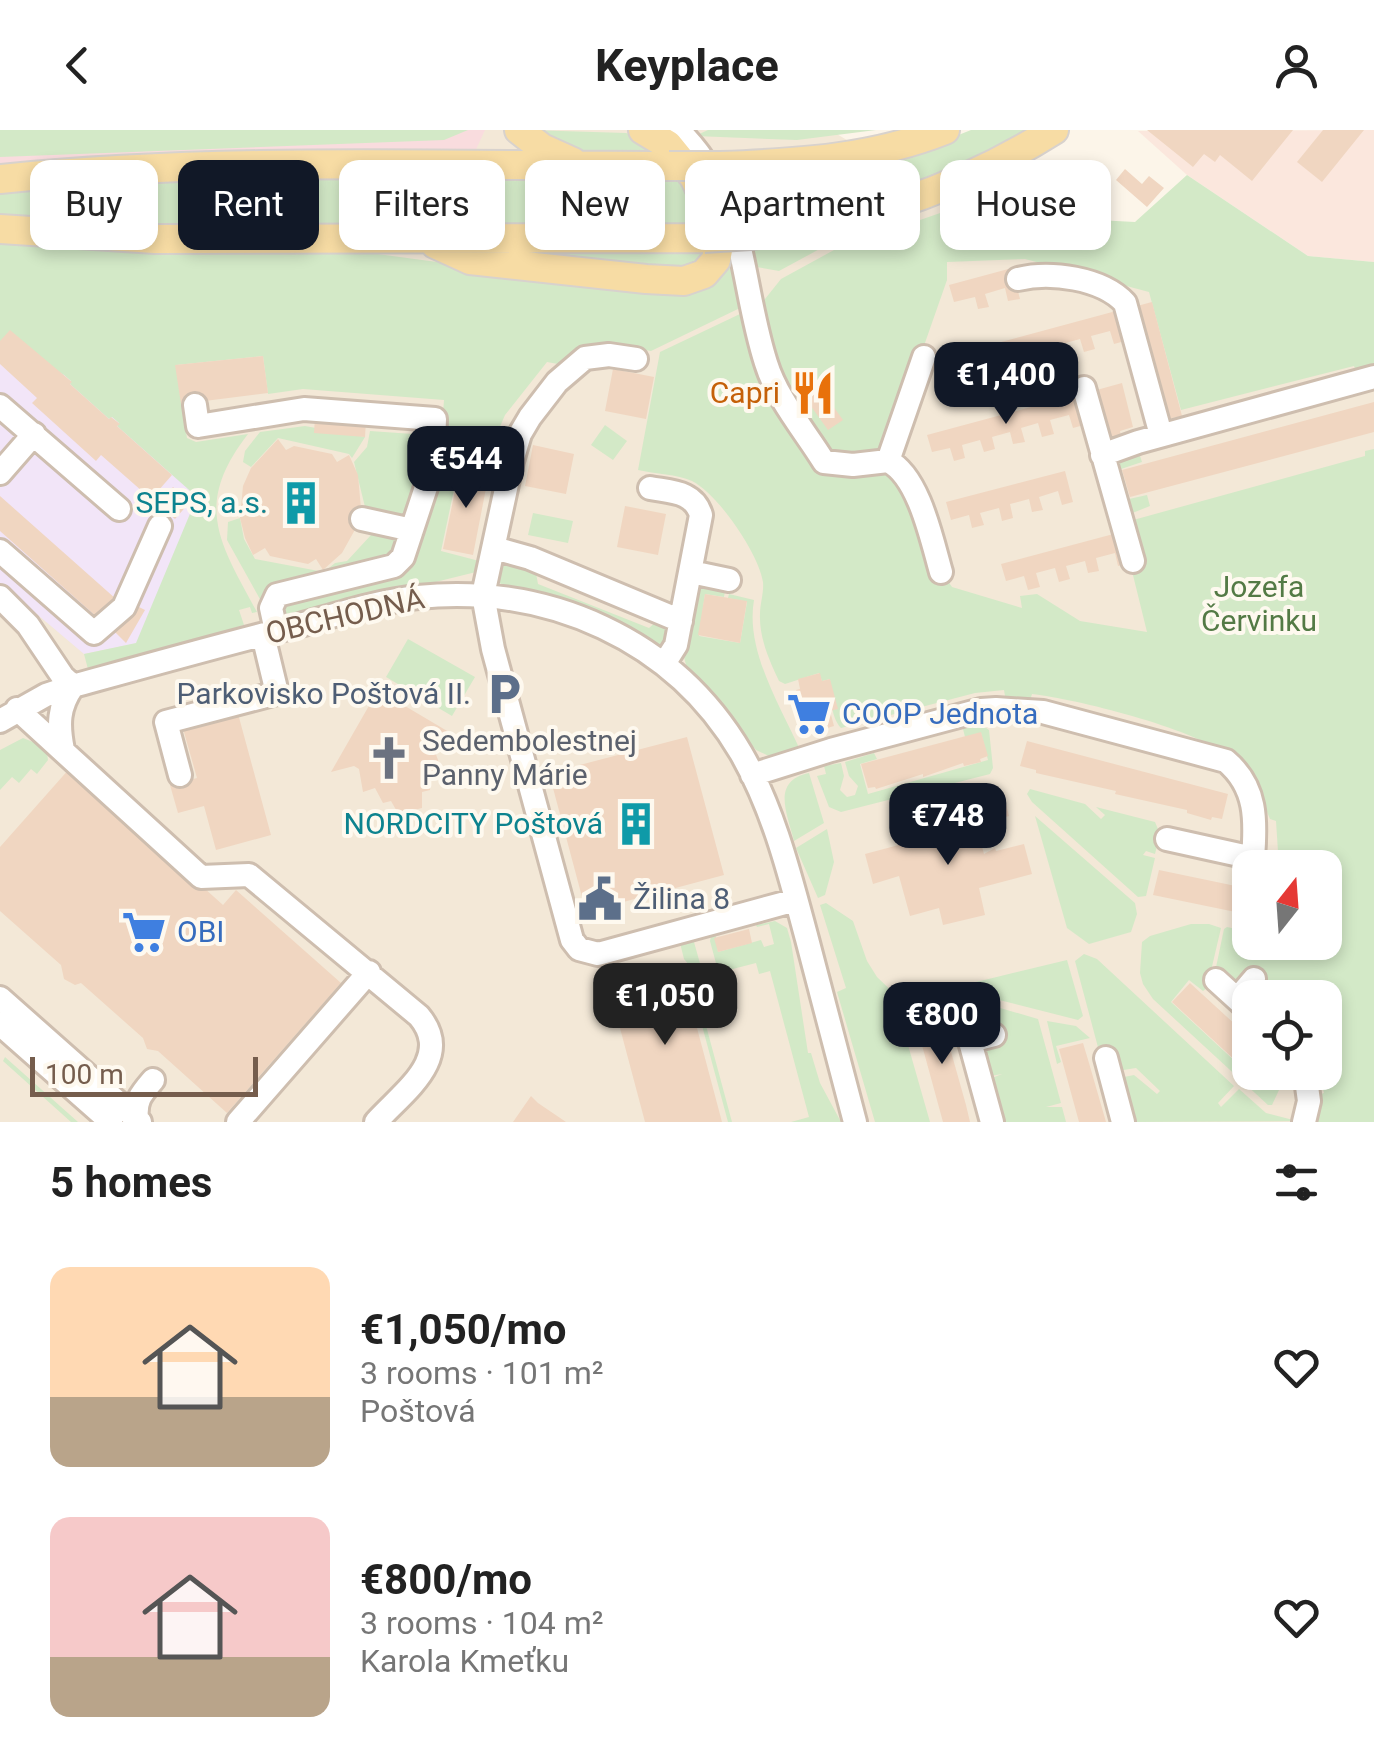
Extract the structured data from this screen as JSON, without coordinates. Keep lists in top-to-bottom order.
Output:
{
  "streets": {
    "street": ["OBCHODNÁ"]
  },
  "parks": ["Jozefa Červinku"],
  "places": {
    "restaurant": ["Capri"],
    "building": ["SEPS, a.s.", "NORDCITY Poštová"],
    "parking": ["Parkovisko Poštová II."],
    "supermarket": ["COOP Jednota", "OBI"],
    "church": ["Sedembolestnej Panny Márie"],
    "public building": ["Žilina 8"]
  },
  "scale_bar": "100 m",
  "north": "top",
  "page": {
    "header": "Keyplace",
    "chip": [
      "Buy",
      "Rent",
      "Filters",
      "New",
      "Apartment",
      "House"
    ],
    "price": [
      "€1,400",
      "€544",
      "€748",
      "€1,050",
      "€800"
    ],
    "scale": "100 m",
    "heading": "5 homes",
    "list": [
      {
        "name": "€1,050/mo",
        "note": "3 rooms · 101 m² · Poštová"
      },
      {
        "name": "€800/mo",
        "note": "3 rooms · 104 m² · Karola Kmeťku"
      }
    ]
  }
}
